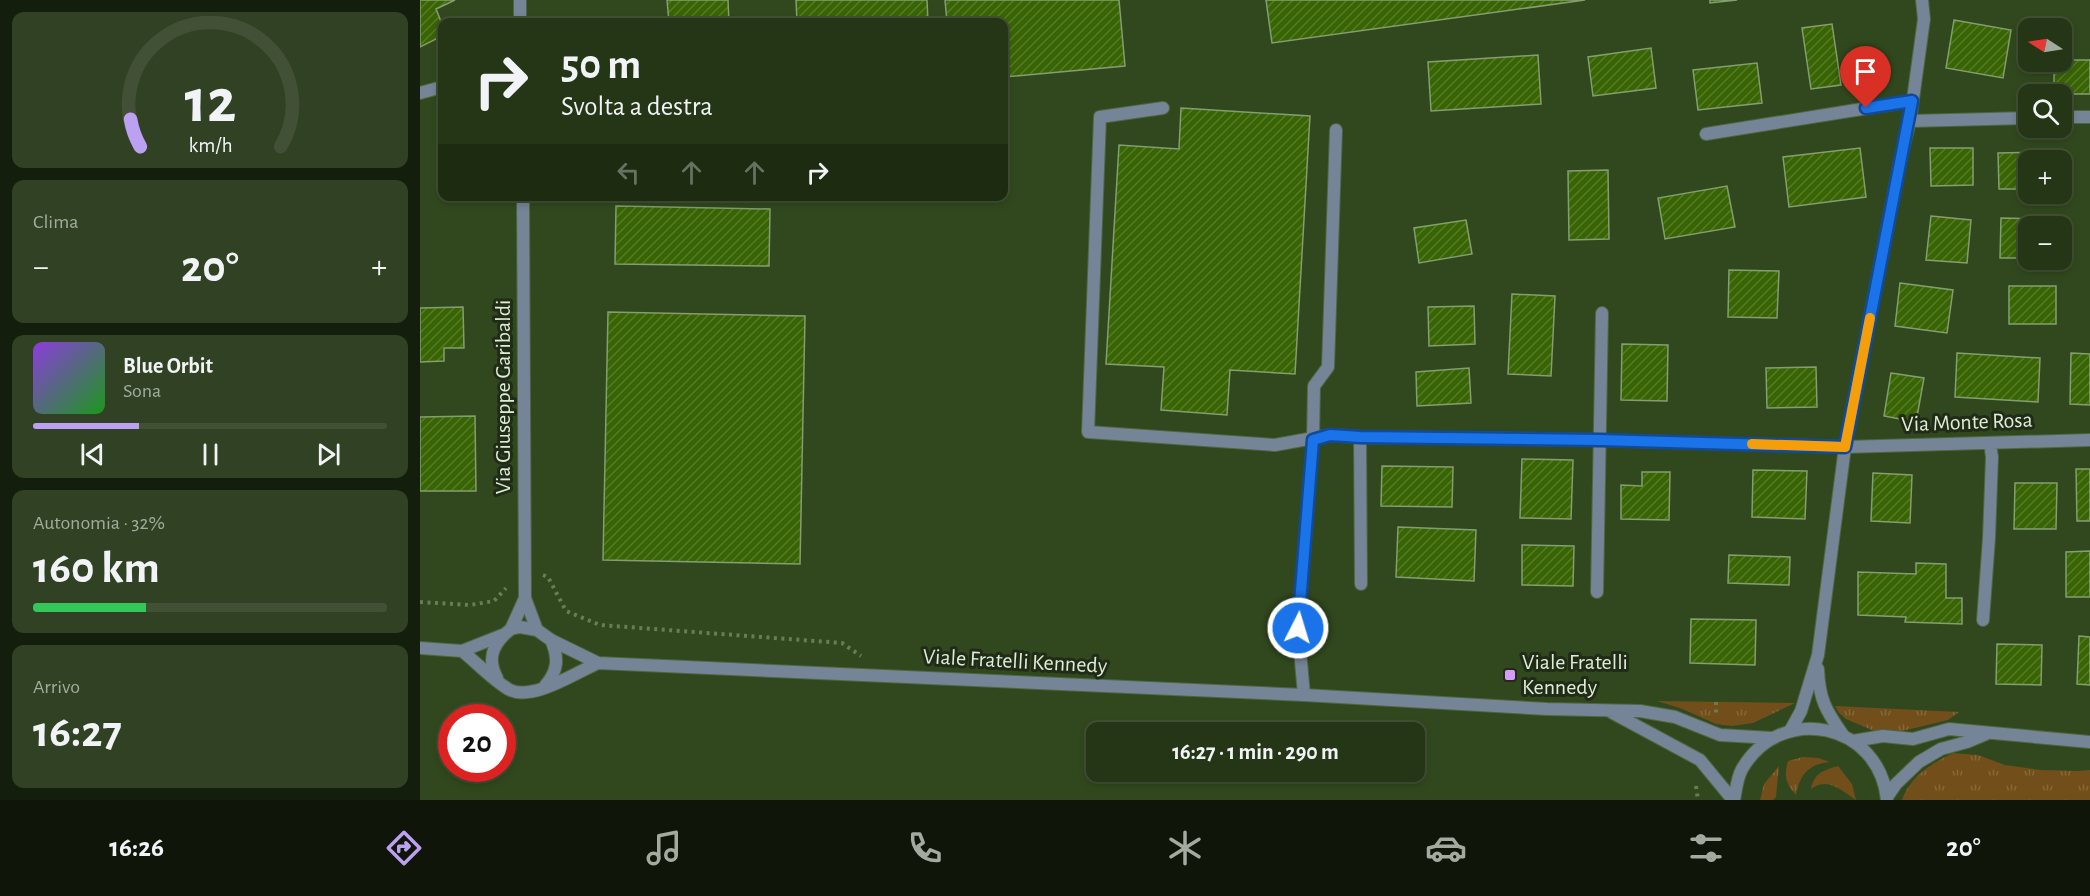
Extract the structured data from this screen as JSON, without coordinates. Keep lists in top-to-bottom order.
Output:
{
  "streets": {
    "street": ["Via Giuseppe Garibaldi", "Via Monte Rosa", "Viale Fratelli Kennedy"]
  },
  "crossings": [
    ["Via Giuseppe Garibaldi", "Viale Fratelli Kennedy"]
  ],
  "places": {
    "transit": ["Viale Fratelli Kennedy"]
  },
  "north": "left",
  "page": {
    "map_buttons": ["+", "−"],
    "turn": ["50 m", "Svolta a destra"],
    "tile": [
      "Clima",
      ["Autonomia · 32%", "160 km"],
      ["Arrivo", "16:27"]
    ],
    "heat": ["−", "20°", "+"],
    "song": ["Blue Orbit", "Sona"],
    "limit": "20",
    "trip": "16:27 · 1 min · 290 m",
    "tabs": ["16:26", "20°"],
    "gauge": ["12", "km/h"]
  }
}
